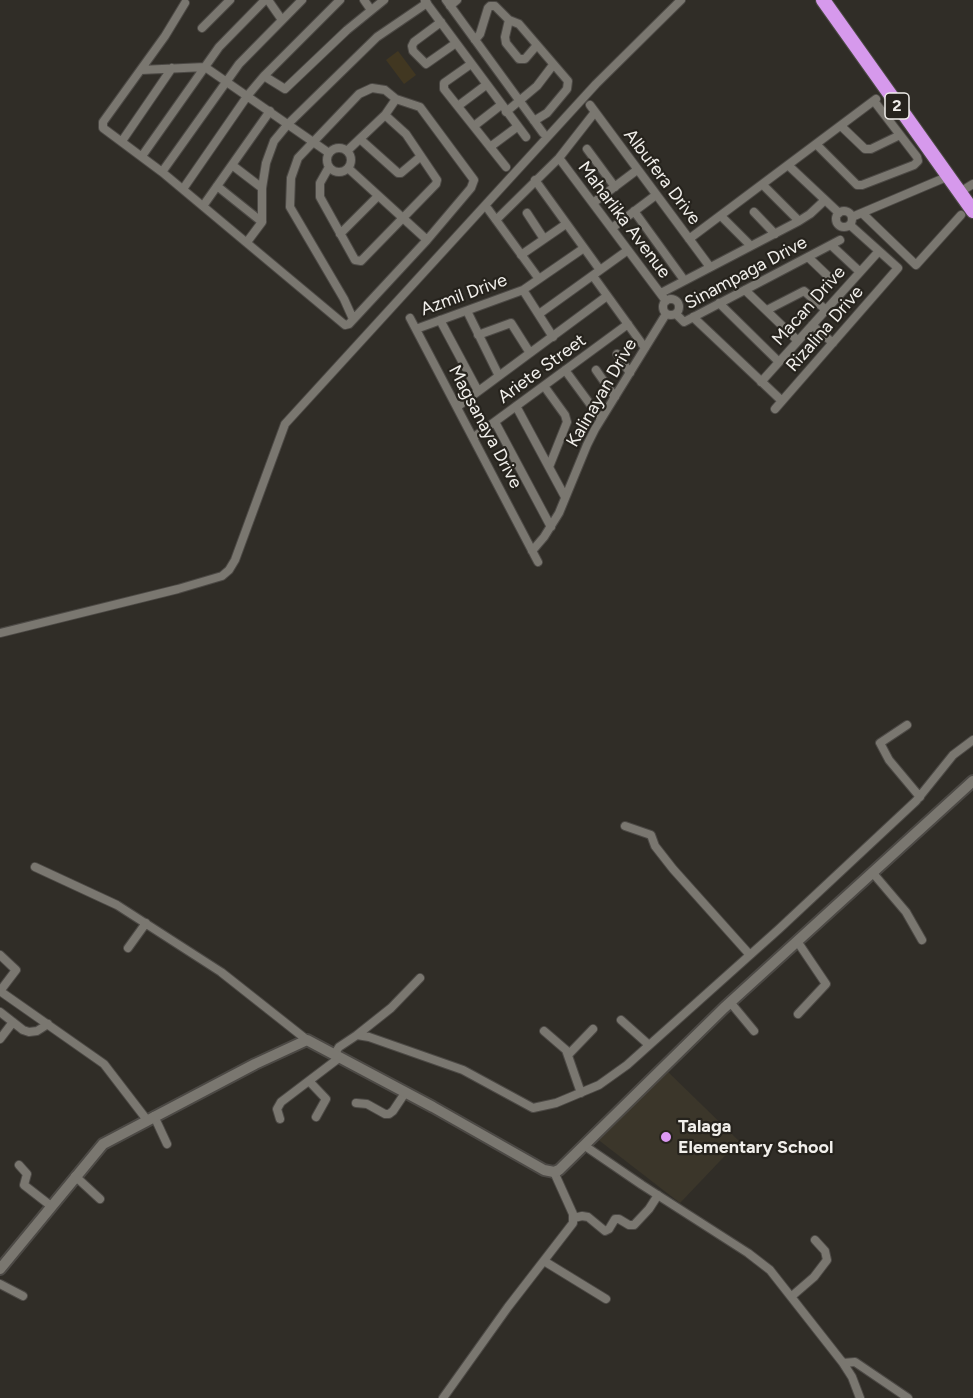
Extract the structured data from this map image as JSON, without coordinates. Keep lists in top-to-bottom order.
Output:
{
  "streets": {
    "highway": ["2"],
    "street": [
      "Albufera Drive",
      "Maharlika Avenue",
      "Sinampaga Drive",
      "Azmil Drive",
      "Macan Drive",
      "Rizalina Drive",
      "Ariete Street",
      "Kalinayan Drive",
      "Magsanaya Drive"
    ]
  },
  "crossings": [
    ["Albufera Drive", "Maharlika Avenue"],
    ["Maharlika Avenue", "Sinampaga Drive"],
    ["Maharlika Avenue", "Kalinayan Drive"],
    ["Sinampaga Drive", "Macan Drive"],
    ["Sinampaga Drive", "Kalinayan Drive"],
    ["Azmil Drive", "Magsanaya Drive"],
    ["Macan Drive", "Rizalina Drive"],
    ["Ariete Street", "Magsanaya Drive"],
    ["Kalinayan Drive", "Magsanaya Drive"]
  ],
  "places": ["Talaga Elementary School"]
}
